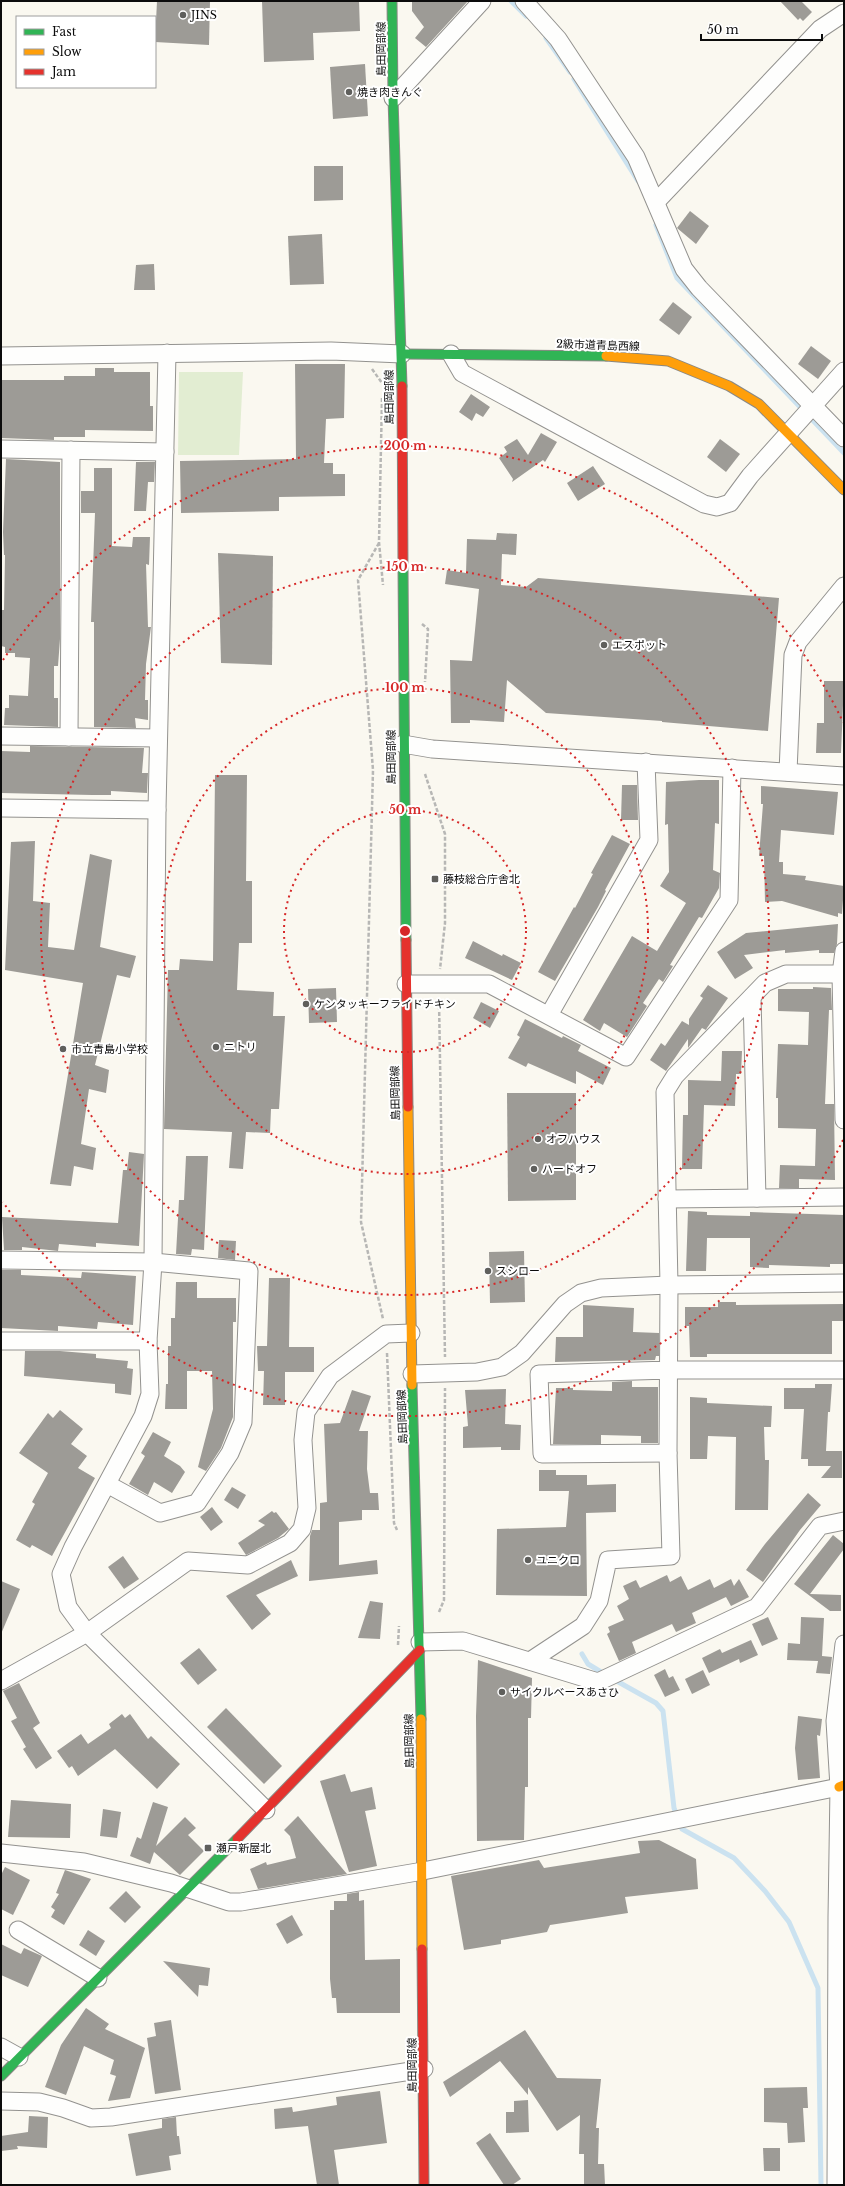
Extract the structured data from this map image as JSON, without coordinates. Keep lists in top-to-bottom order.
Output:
{
  "streets": {
    "main road": ["島田岡部線", "2級市道青島西線"]
  },
  "crossings": [
    ["島田岡部線", "2級市道青島西線"]
  ],
  "places": {
    "other": [
      "JINS",
      "焼き肉きんぐ",
      "エスポット",
      "ケンタッキーフライドチキン",
      "ニトリ",
      "市立青島小学校",
      "オフハウス",
      "ハードオフ",
      "スシロー",
      "ユニクロ",
      "サイクルベースあさひ"
    ],
    "transit": ["藤枝総合庁舎北", "瀬戸新屋北"]
  },
  "legend": ["Fast", "Slow", "Jam"],
  "scale_bar": "50 m",
  "rings": [
    "200 m",
    "150 m",
    "100 m",
    "50 m"
  ]
}
